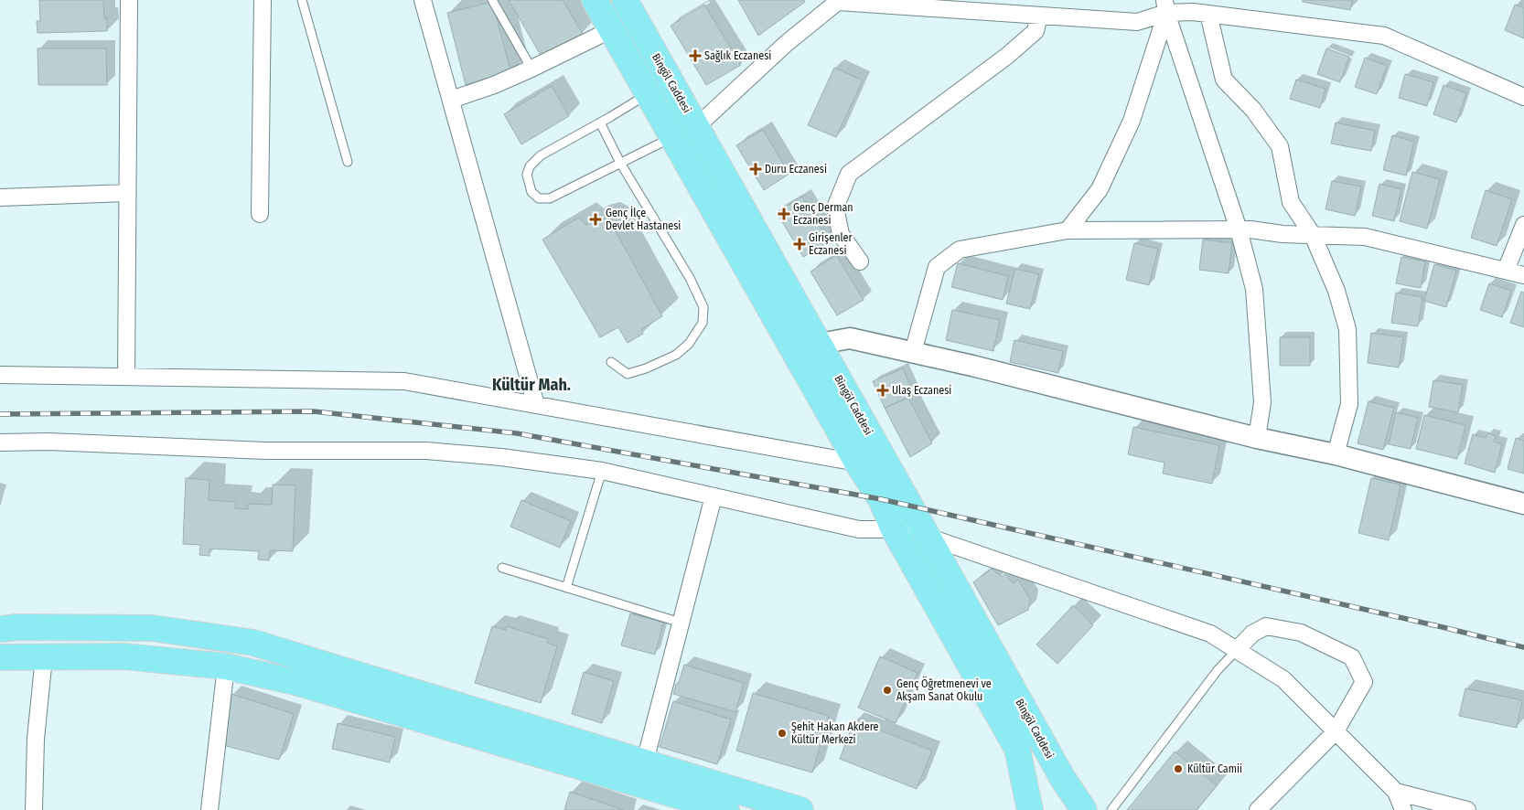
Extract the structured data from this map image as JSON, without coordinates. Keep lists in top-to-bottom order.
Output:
{
  "streets": {
    "main road": ["Bingöl Caddesi"]
  },
  "districts": ["Kültür Mah."],
  "places": {
    "health": [
      "Sağlık Eczanesi",
      "Duru Eczanesi",
      "Genç Derman Eczanesi",
      "Genç İlçe Devlet Hastanesi",
      "Girişenler Eczanesi",
      "Ulaş Eczanesi"
    ],
    "other": ["Genç Öğretmenevi ve Akşam Sanat Okulu", "Şehit Hakan Akdere Kültür Merkezi", "Kültür Camii"]
  }
}
